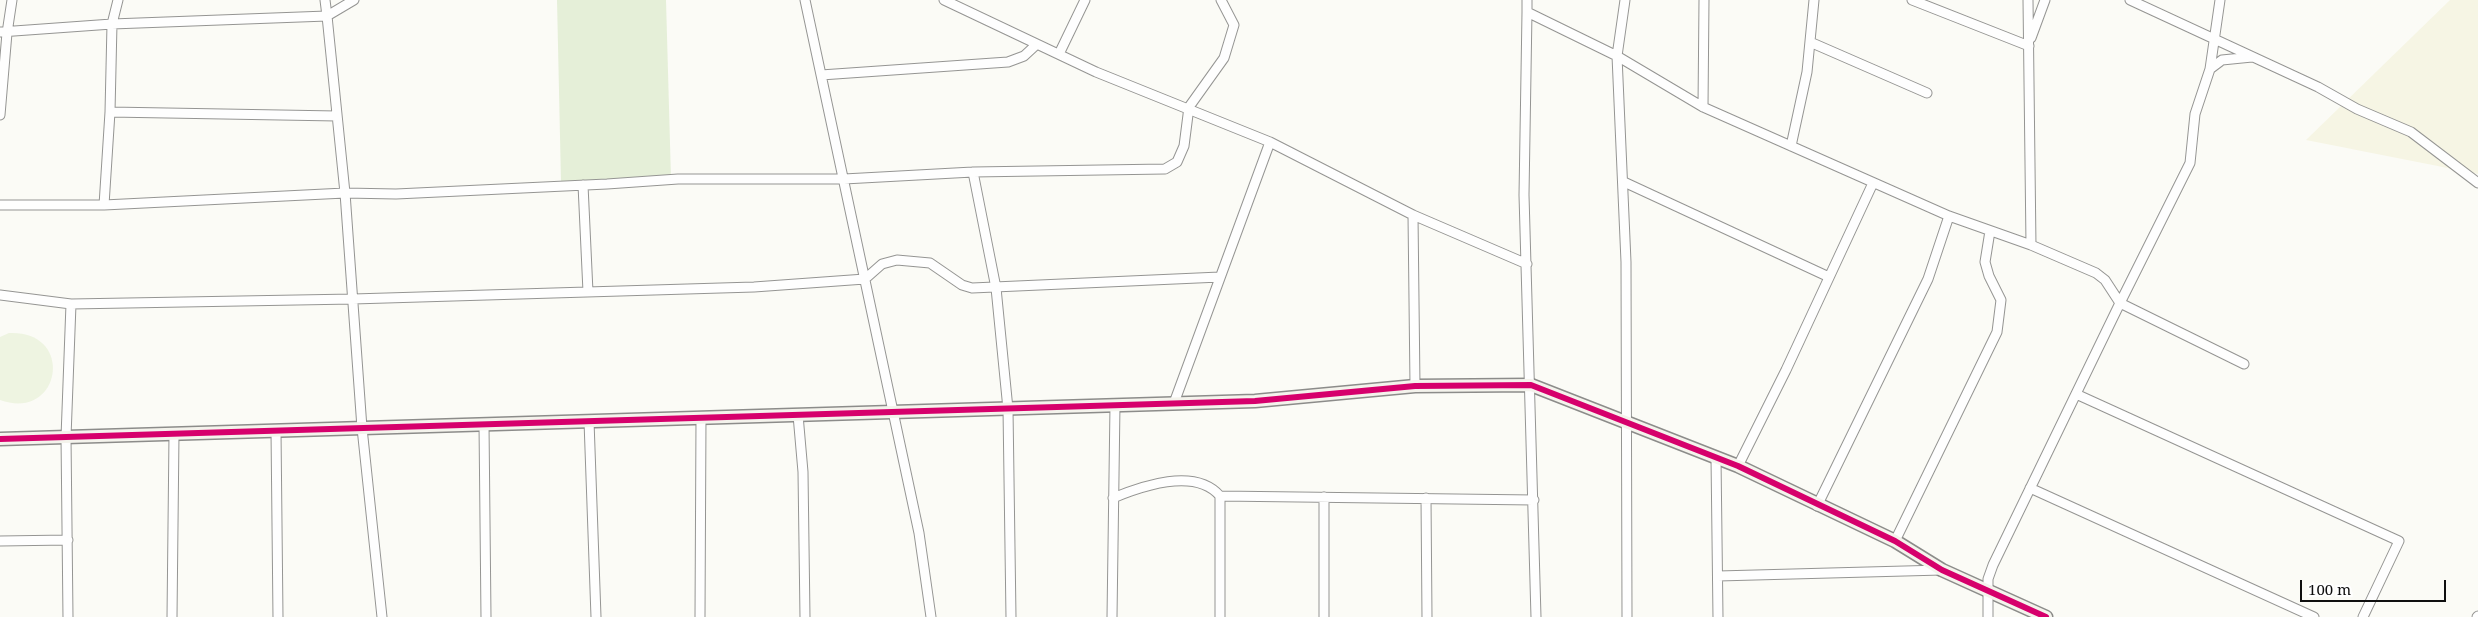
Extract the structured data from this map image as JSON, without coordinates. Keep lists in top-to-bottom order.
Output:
{
  "scale_bar": "100 m"
}
